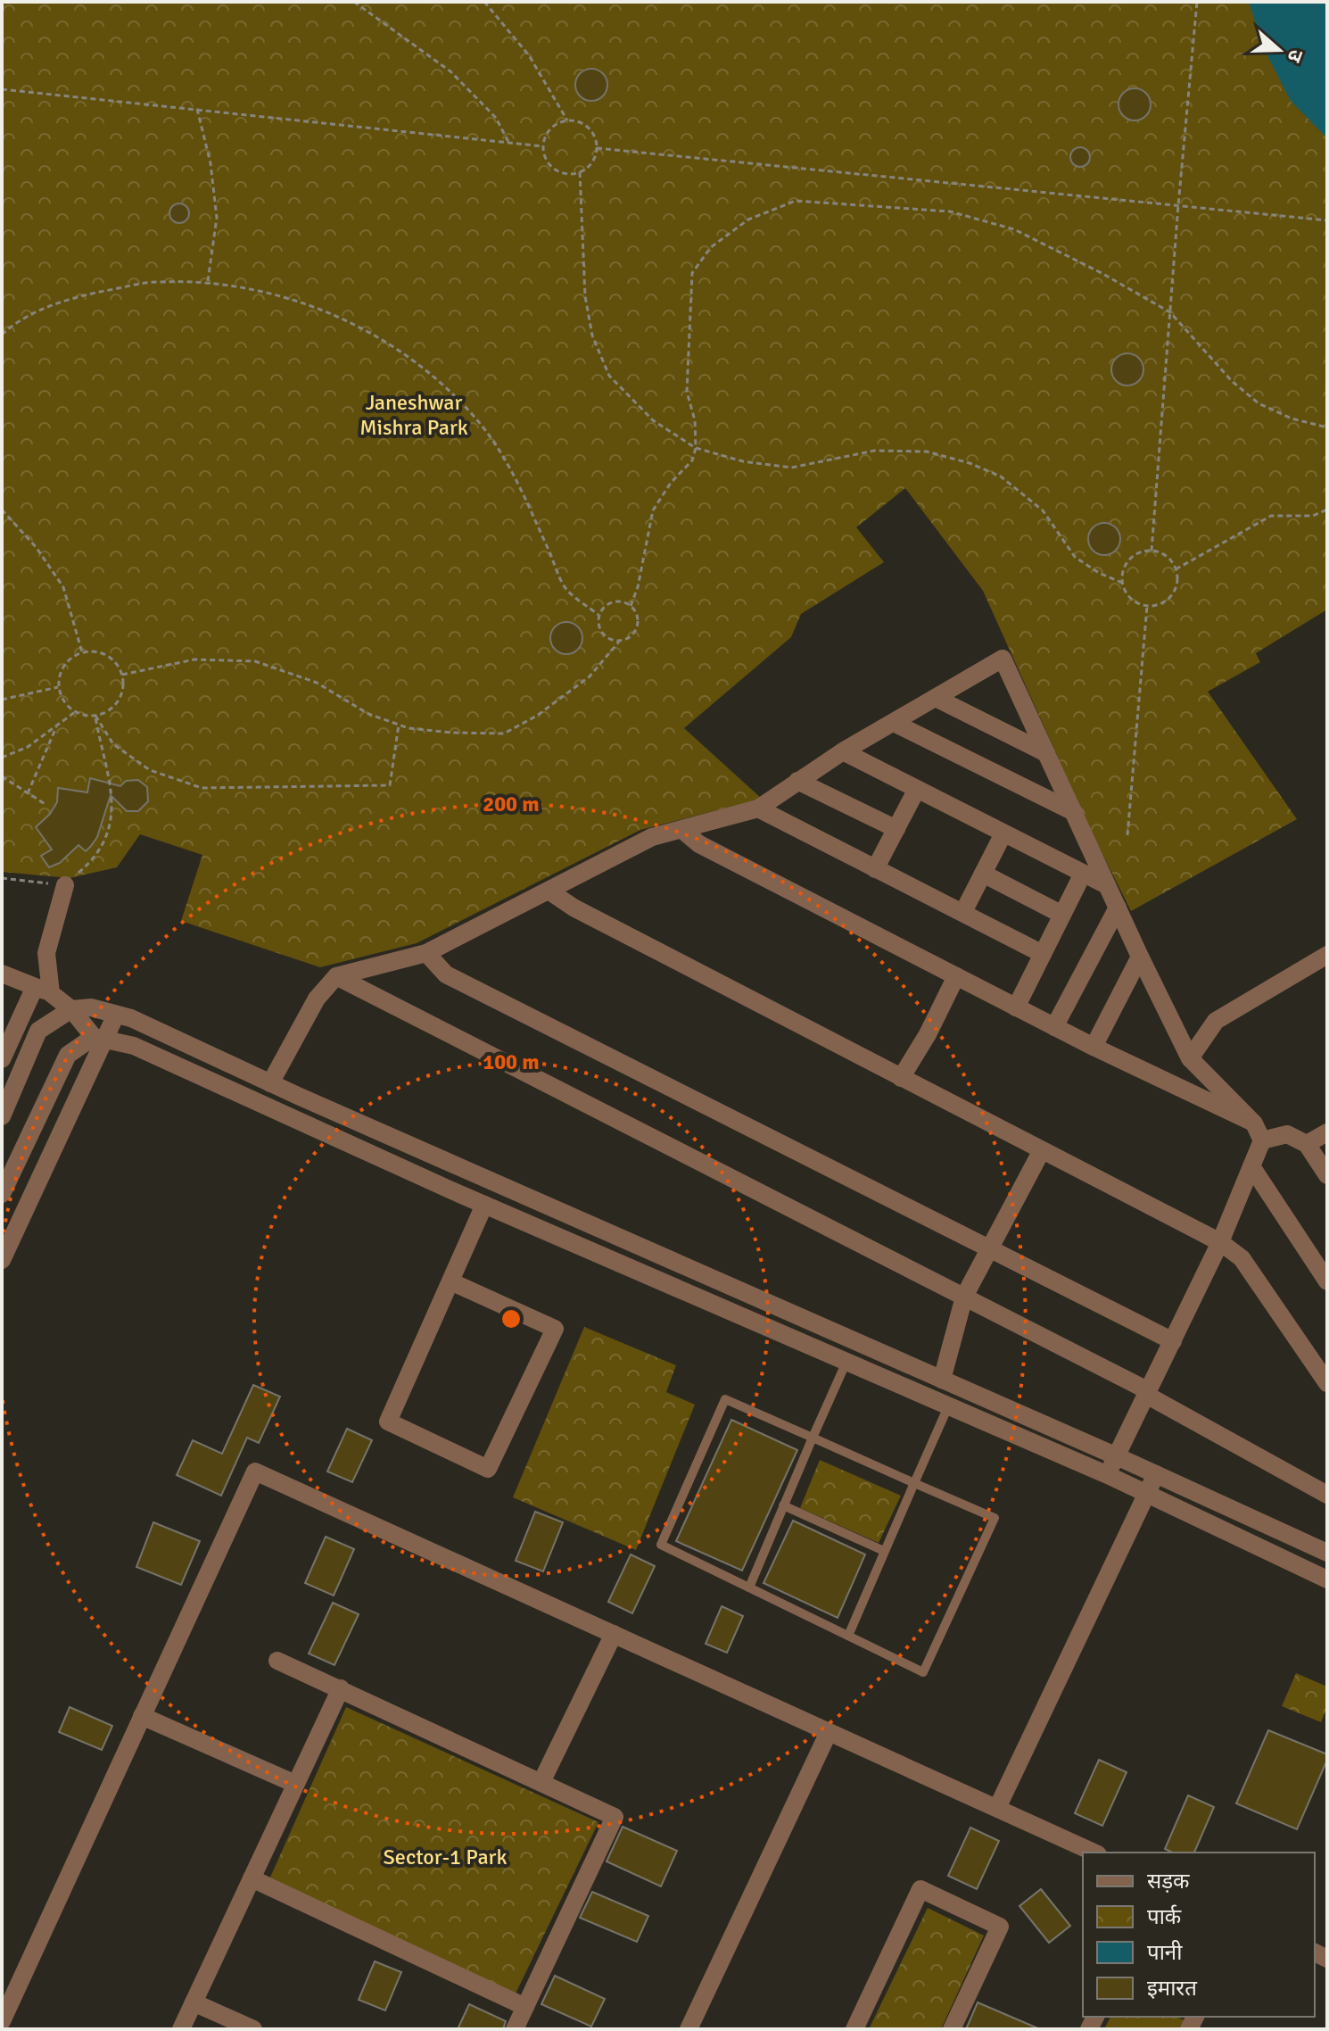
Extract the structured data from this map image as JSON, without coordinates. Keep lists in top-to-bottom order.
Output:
{
  "parks": ["Janeshwar Mishra Park", "Sector-1 Park"],
  "legend": [
    "सड़क",
    "पार्क",
    "पानी",
    "इमारत"
  ],
  "north": "right",
  "rings": ["200 m", "100 m"]
}
